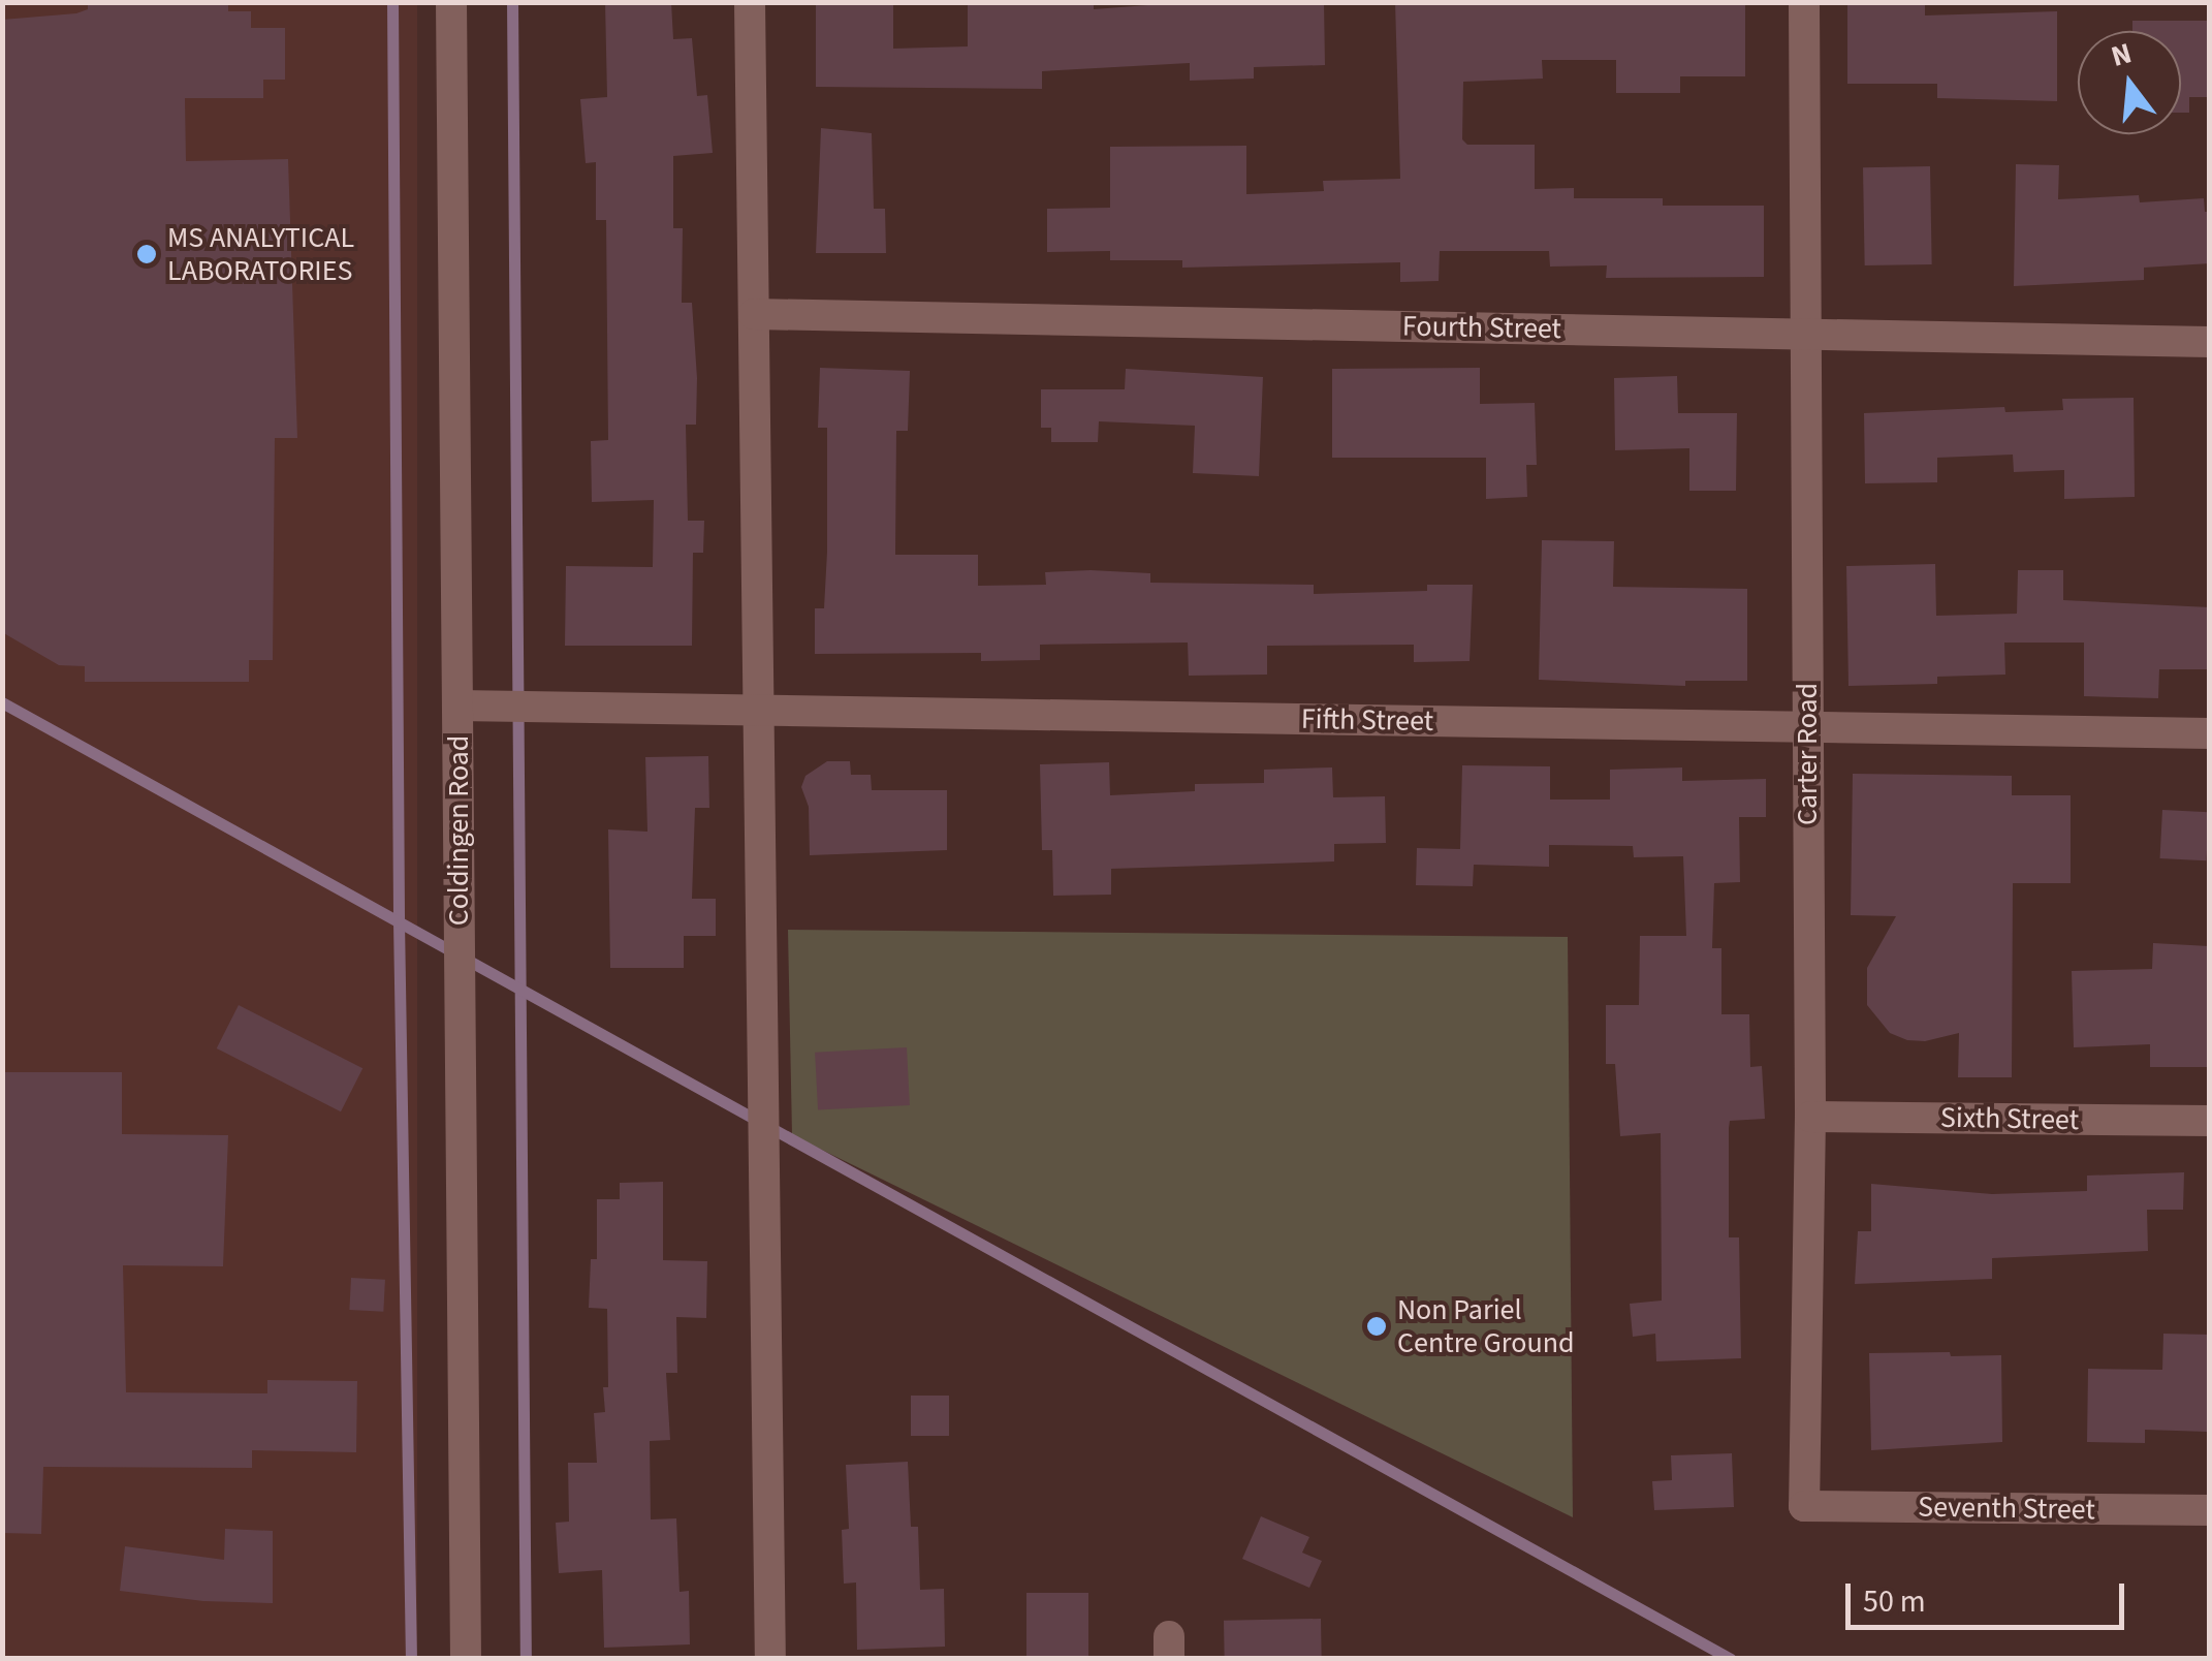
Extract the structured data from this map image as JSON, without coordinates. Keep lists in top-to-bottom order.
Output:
{
  "streets": {
    "street": [
      "Fourth Street",
      "Fifth Street",
      "Carter Road",
      "Coldingen Road",
      "Sixth Street",
      "Seventh Street"
    ]
  },
  "crossings": [
    ["Fourth Street", "Carter Road"],
    ["Fifth Street", "Carter Road"],
    ["Fifth Street", "Coldingen Road"],
    ["Carter Road", "Sixth Street"],
    ["Carter Road", "Seventh Street"]
  ],
  "places": ["MS ANALYTICAL LABORATORIES", "Non Pariel Centre Ground"],
  "scale_bar": "50 m",
  "north": "top"
}
